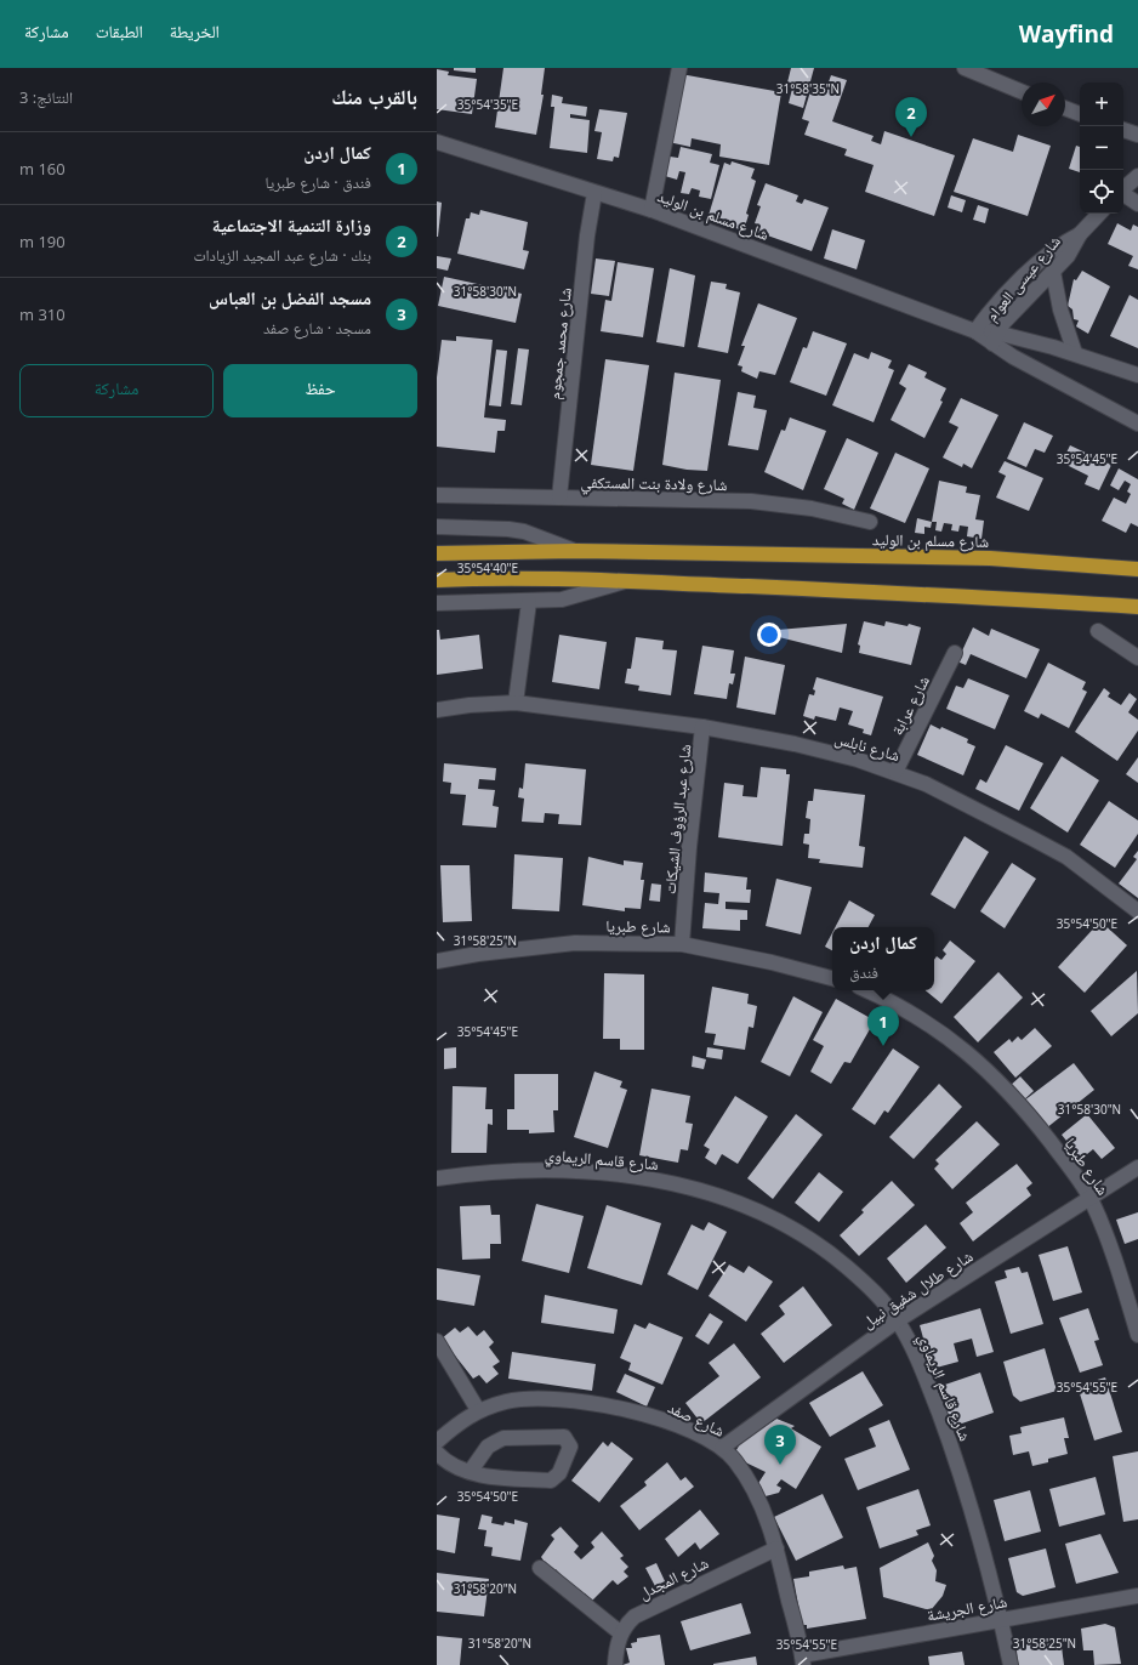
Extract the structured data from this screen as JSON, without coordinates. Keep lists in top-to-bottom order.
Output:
{
  "streets": {
    "highway": ["شارع مسلم بن الوليد"],
    "street": [
      "شارع عيسى العوام",
      "شارع محمد جمجوم",
      "شارع ولادة بنت المستكفي",
      "شارع عرابة",
      "شارع نابلس",
      "شارع عبد الرؤوف الشيكات",
      "شارع طبريا",
      "شارع قاسم الريماوي",
      "شارع طلال شفيق نبيل",
      "شارع صفد",
      "شارع المجدل",
      "شارع الجريشة"
    ]
  },
  "crossings": [
    ["شارع مسلم بن الوليد", "شارع عيسى العوام"],
    ["شارع مسلم بن الوليد", "شارع محمد جمجوم"],
    ["شارع محمد جمجوم", "شارع ولادة بنت المستكفي"],
    ["شارع عرابة", "شارع نابلس"],
    ["شارع نابلس", "شارع عبد الرؤوف الشيكات"],
    ["شارع عبد الرؤوف الشيكات", "شارع طبريا"],
    ["شارع طبريا", "شارع طلال شفيق نبيل"],
    ["شارع قاسم الريماوي", "شارع طلال شفيق نبيل"],
    ["شارع قاسم الريماوي", "شارع الجريشة"],
    ["شارع طلال شفيق نبيل", "شارع صفد"],
    ["شارع صفد", "شارع المجدل"],
    ["شارع صفد", "شارع الجريشة"]
  ],
  "north": "top right",
  "page": {
    "header": "Wayfind",
    "nav": ["الخريطة", "الطبقات", "مشاركة"],
    "heading": ["بالقرب منك", "النتائج: 3"],
    "map_buttons": ["+", "−"],
    "pins": ["2", "1", "3"],
    "list": [
      {
        "mark": "1",
        "name": "كمال اردن",
        "note": "فندق · شارع طبريا",
        "value": "160 m"
      },
      {
        "mark": "2",
        "name": "وزارة التنمية الاجتماعية",
        "note": "بنك · شارع عبد المجيد الزيادات",
        "value": "190 m"
      },
      {
        "mark": "3",
        "name": "مسجد الفضل بن العباس",
        "note": "مسجد · شارع صفد",
        "value": "310 m"
      }
    ],
    "buttons": ["حفظ", "مشاركة"],
    "popup": ["كمال اردن", "فندق"]
  },
  "coordinates": [
    "31°58'35\"N",
    "35°54'35\"E",
    "31°58'30\"N",
    "35°54'45\"E",
    "35°54'40\"E",
    "35°54'50\"E",
    "31°58'25\"N",
    "35°54'55\"E",
    "31°58'20\"N"
  ]
}
